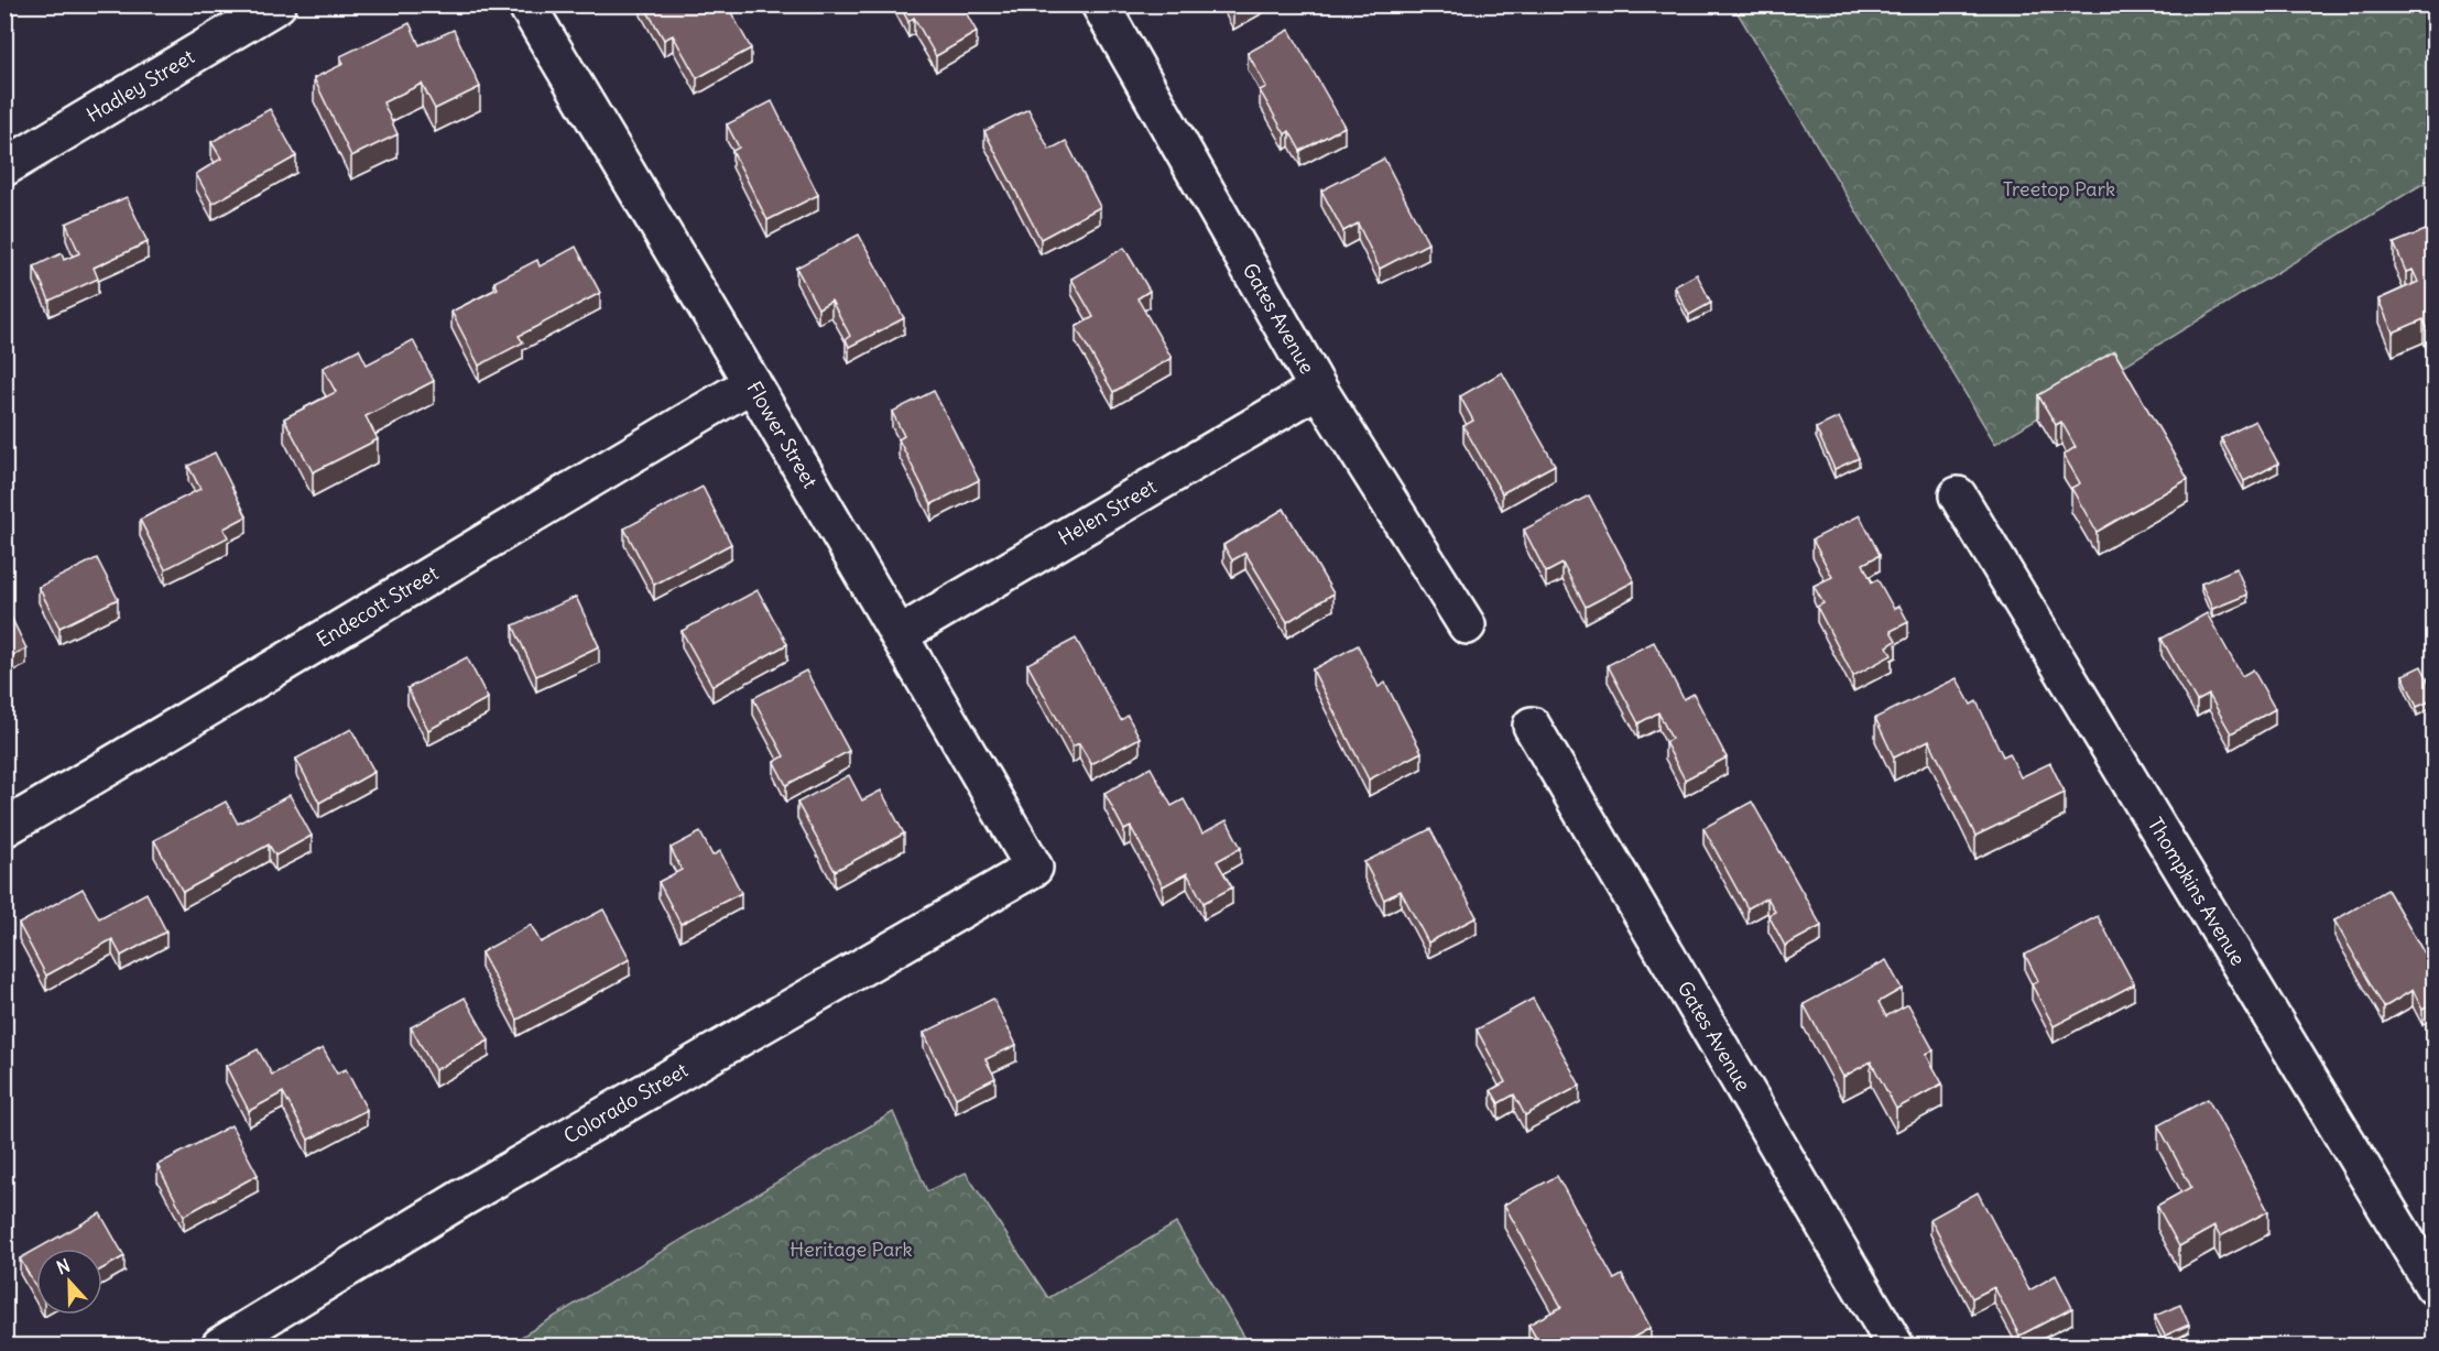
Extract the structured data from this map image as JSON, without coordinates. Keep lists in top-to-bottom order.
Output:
{
  "streets": {
    "street": [
      "Hadley Street",
      "Gates Avenue",
      "Flower Street",
      "Helen Street",
      "Endecott Street",
      "Thompkins Avenue",
      "Colorado Street"
    ]
  },
  "crossings": [
    ["Gates Avenue", "Helen Street"],
    ["Flower Street", "Helen Street"],
    ["Flower Street", "Endecott Street"],
    ["Flower Street", "Colorado Street"]
  ],
  "parks": ["Treetop Park", "Heritage Park"],
  "north": "top"
}
